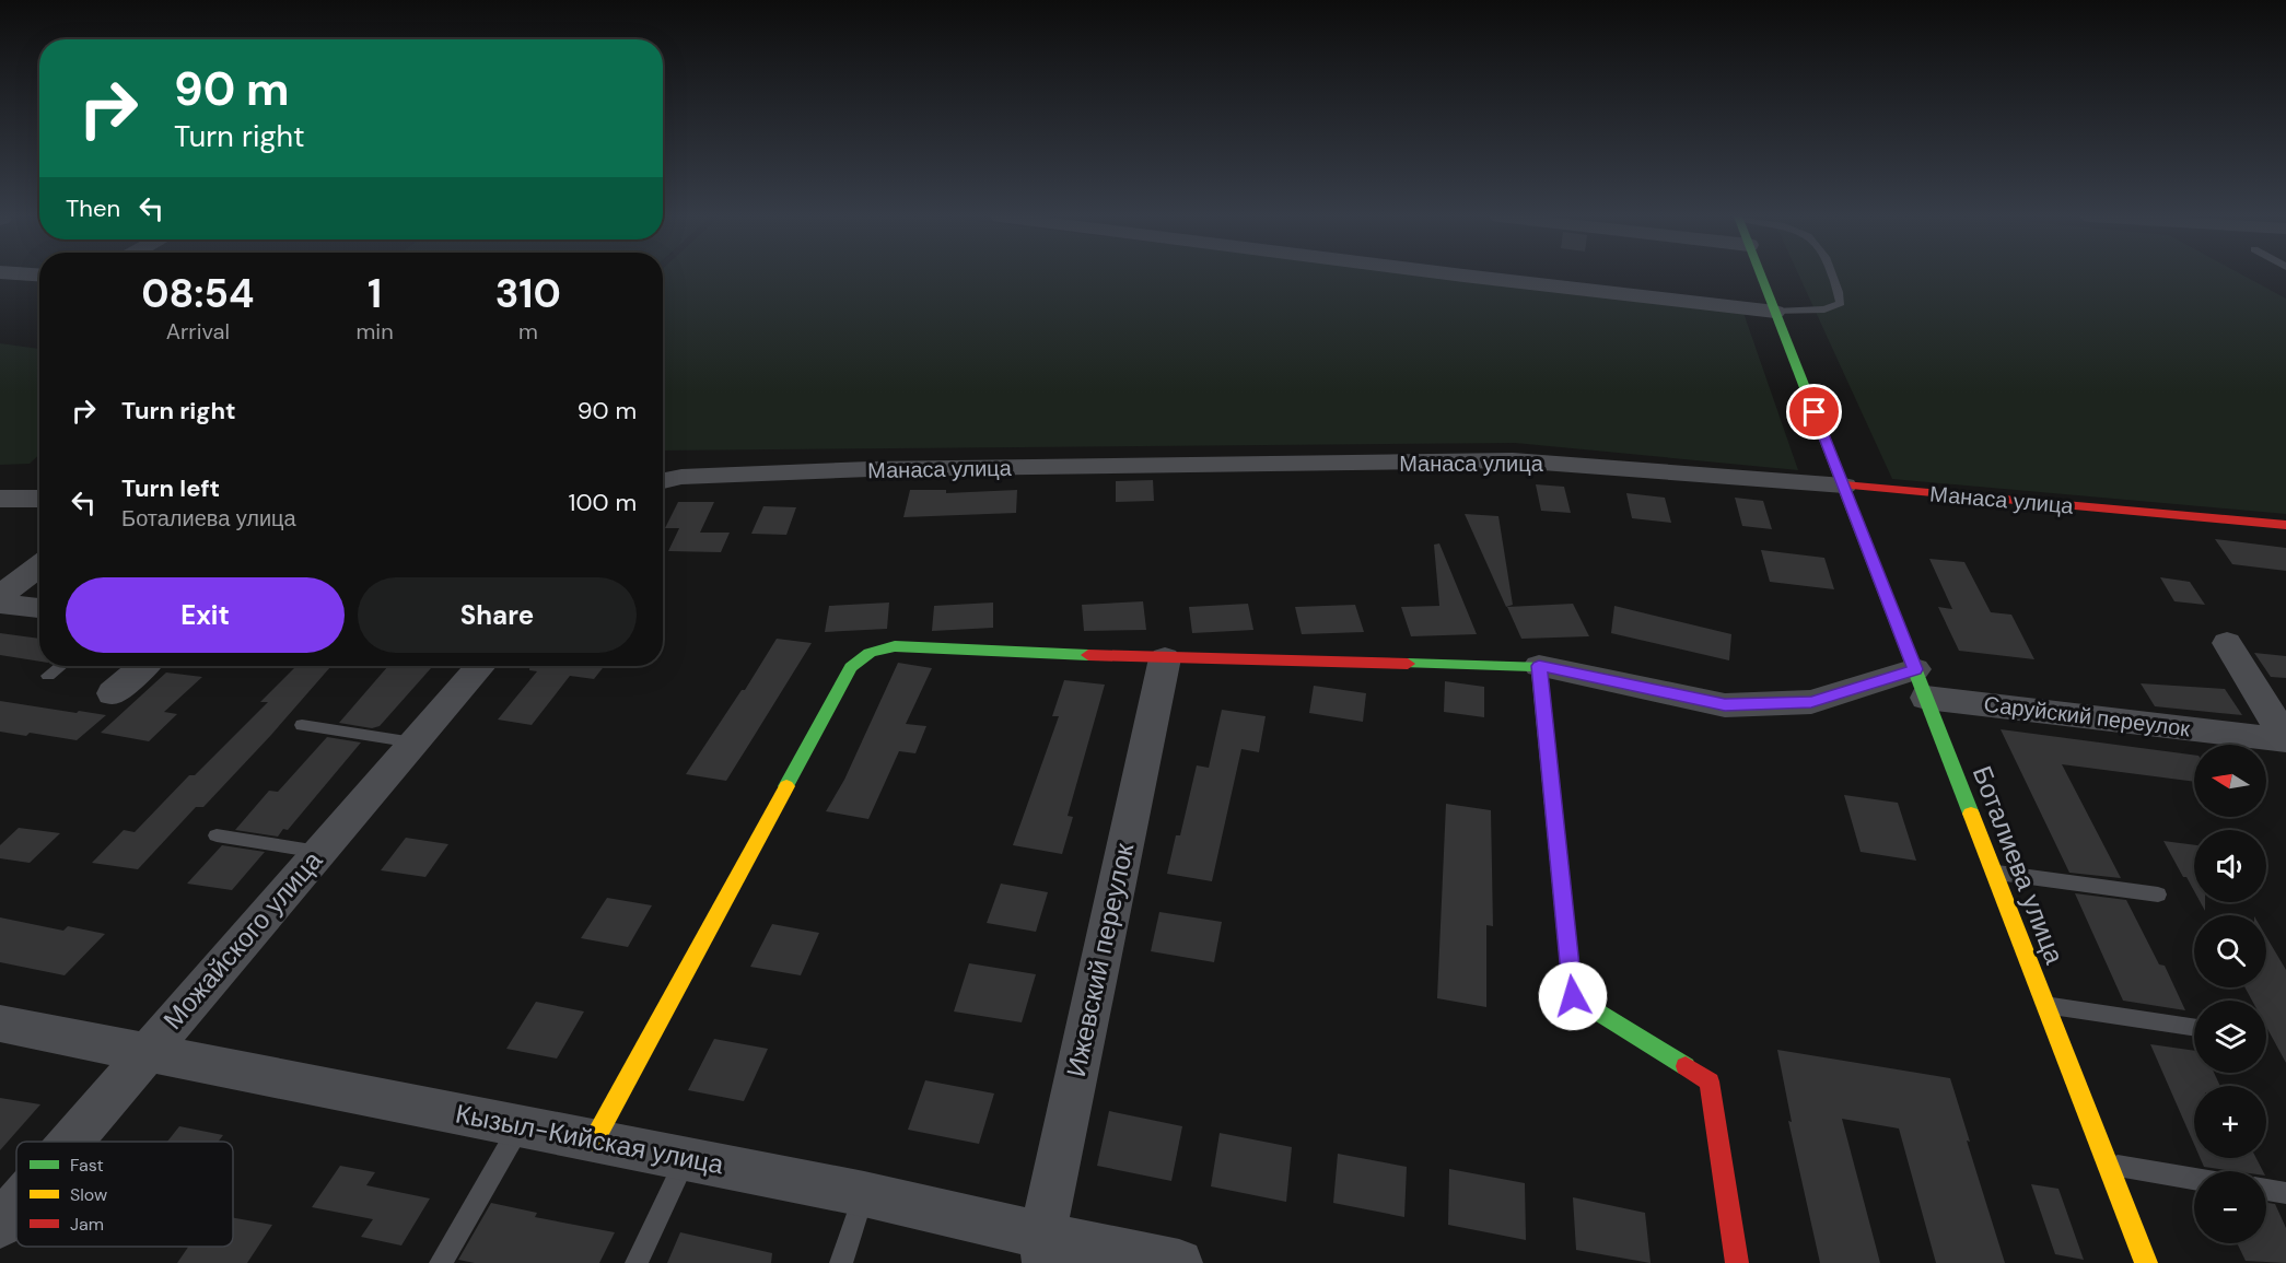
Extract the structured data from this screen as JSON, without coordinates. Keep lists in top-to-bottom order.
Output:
{
  "streets": {
    "street": [
      "Манаса улица",
      "Саруйский переулок",
      "Боталиева улица",
      "Можайского улица",
      "Ижевский переулок",
      "Кызыл-Кийская улица"
    ]
  },
  "crossings": [
    ["Манаса улица", "Боталиева улица"],
    ["Саруйский переулок", "Боталиева улица"],
    ["Можайского улица", "Кызыл-Кийская улица"],
    ["Ижевский переулок", "Кызыл-Кийская улица"]
  ],
  "legend": ["Fast", "Slow", "Jam"],
  "north": "left",
  "page": {
    "turn": ["90 m", "Turn right"],
    "then": "Then",
    "eta": [
      "08:54",
      "Arrival",
      "1",
      "min",
      "310",
      "m"
    ],
    "list": [
      {
        "name": "Turn right",
        "value": "90 m"
      },
      {
        "name": "Turn left",
        "note": "Боталиева улица",
        "value": "100 m"
      }
    ],
    "buttons": ["Exit", "Share"],
    "map_buttons": ["+", "−"]
  }
}
